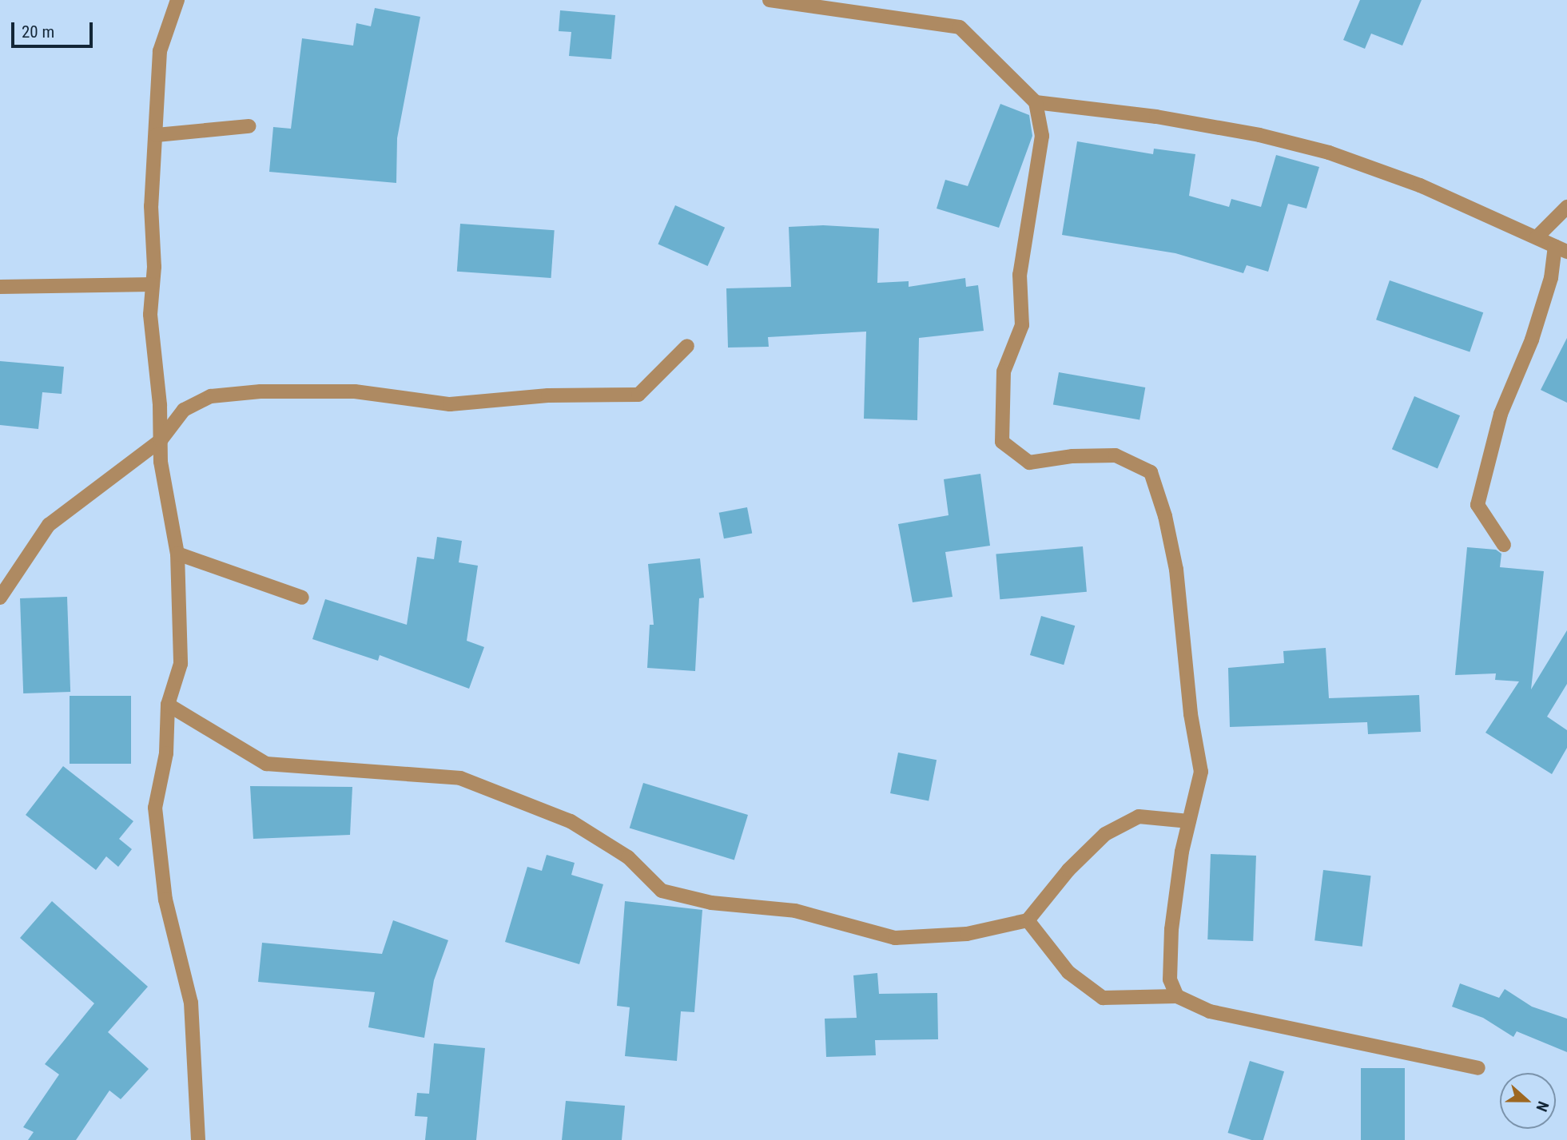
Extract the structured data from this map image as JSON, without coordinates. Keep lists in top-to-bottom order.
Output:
{
  "scale_bar": "20 m",
  "north": "right"
}
